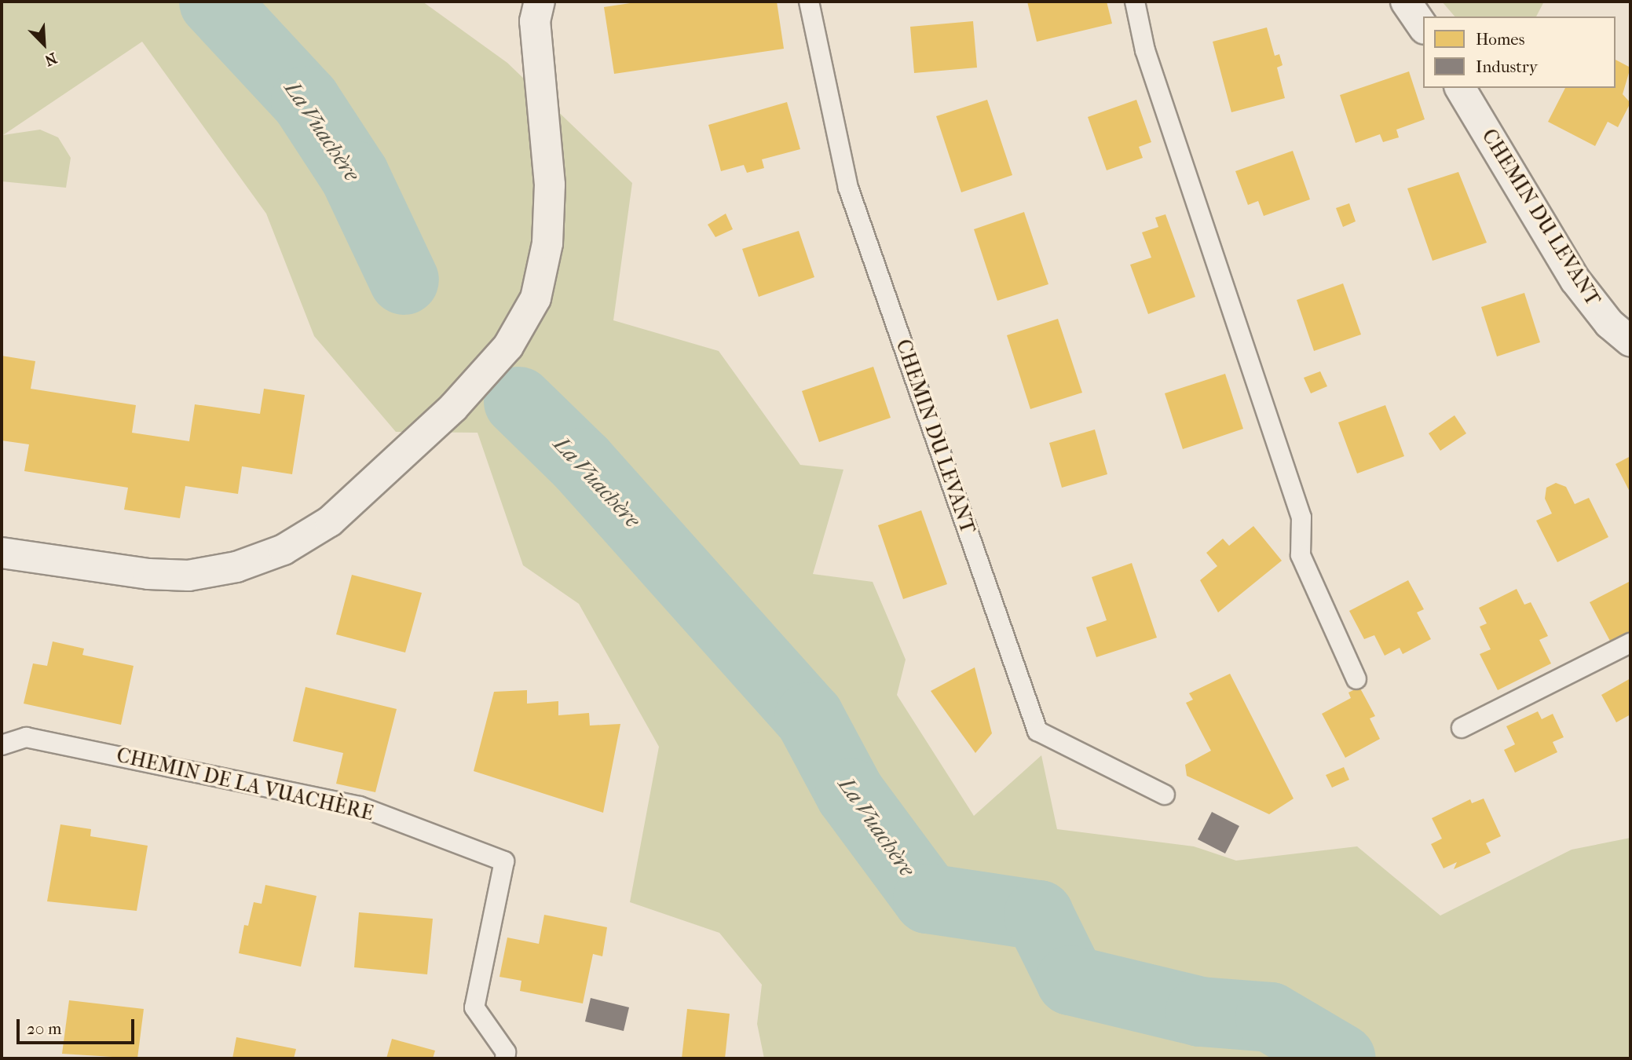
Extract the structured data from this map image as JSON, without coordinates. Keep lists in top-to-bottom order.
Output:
{
  "streets": {
    "street": ["CHEMIN DU LEVANT"],
    "lane": ["CHEMIN DE LA VUACHÈRE"]
  },
  "water": ["La Vuachère"],
  "legend": ["Homes", "Industry"],
  "scale_bar": "20 m",
  "north": "bottom right"
}
